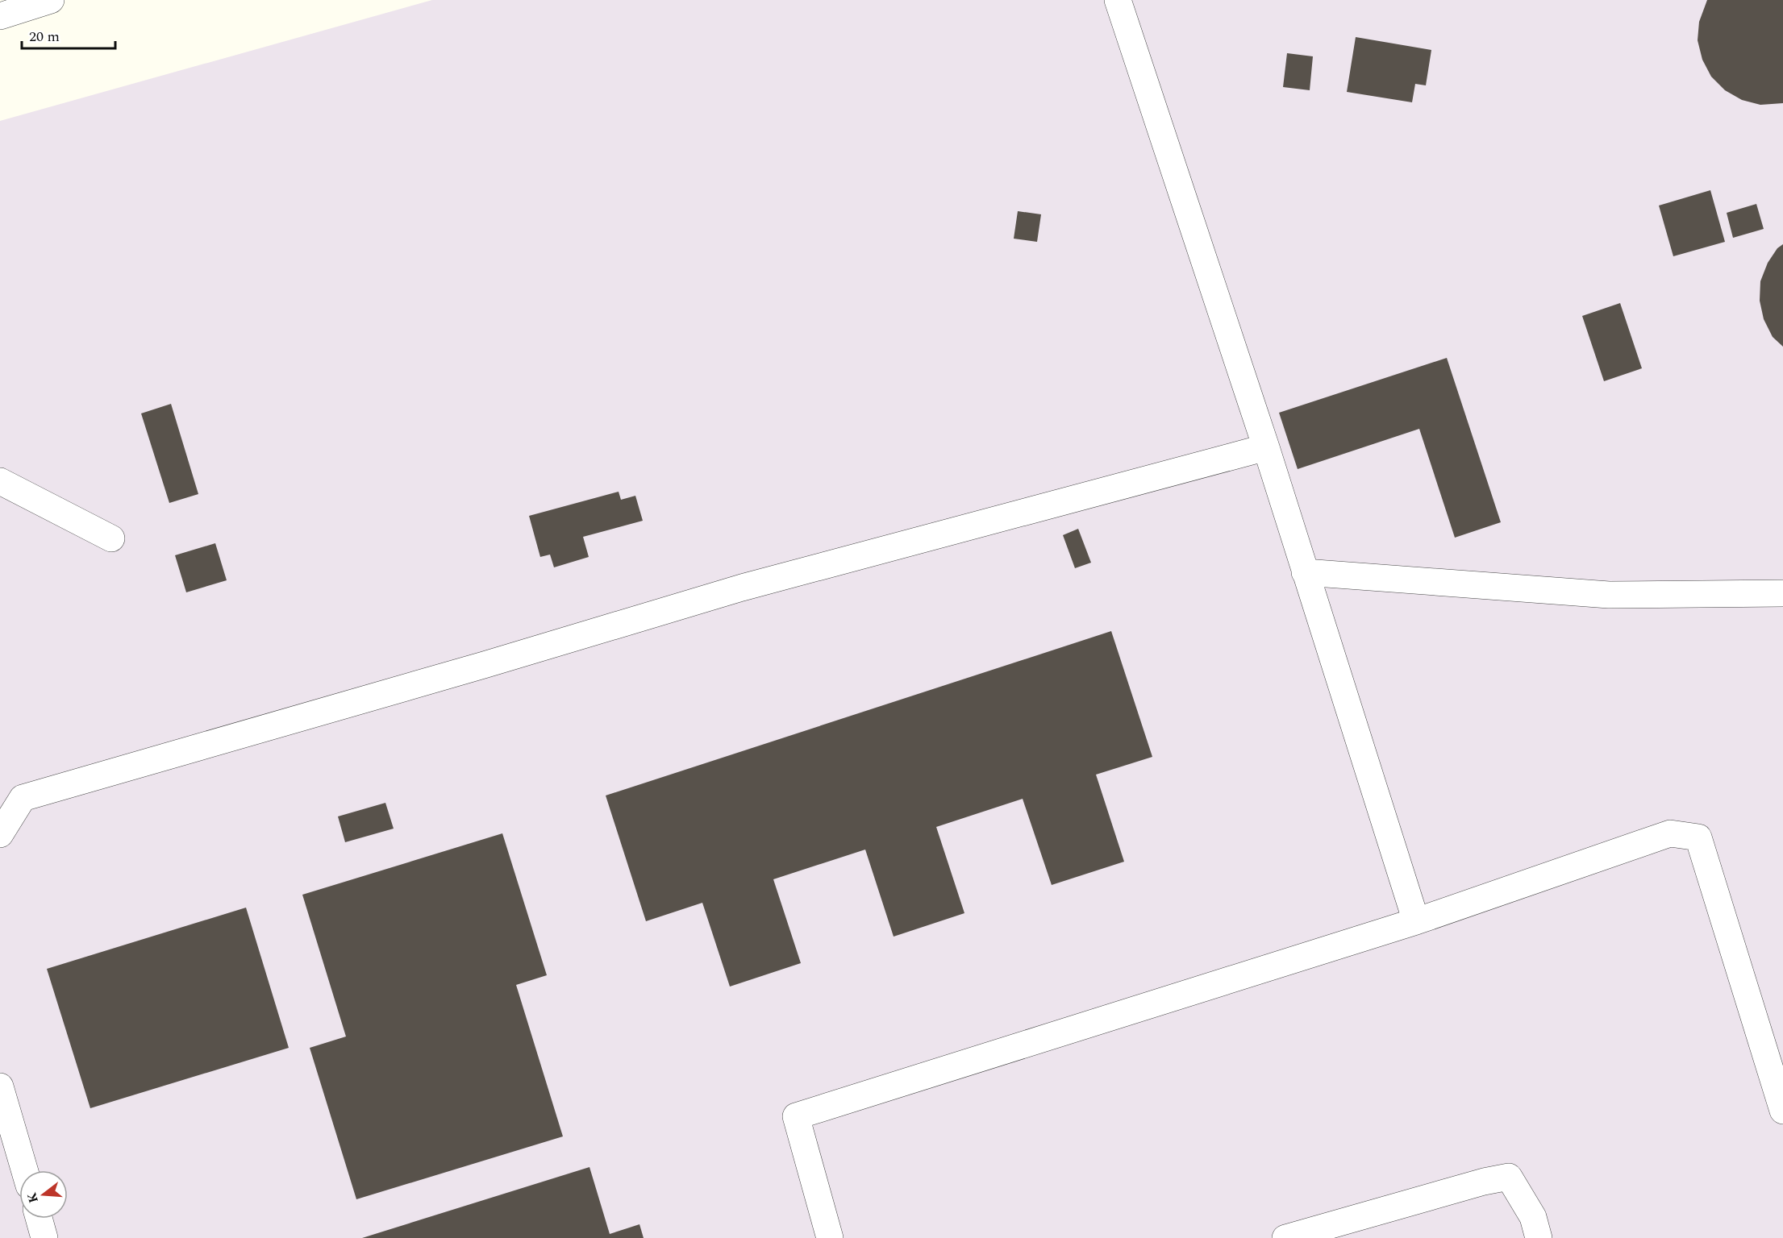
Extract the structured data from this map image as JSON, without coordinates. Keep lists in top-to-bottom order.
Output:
{
  "scale_bar": "20 m",
  "north": "left"
}
